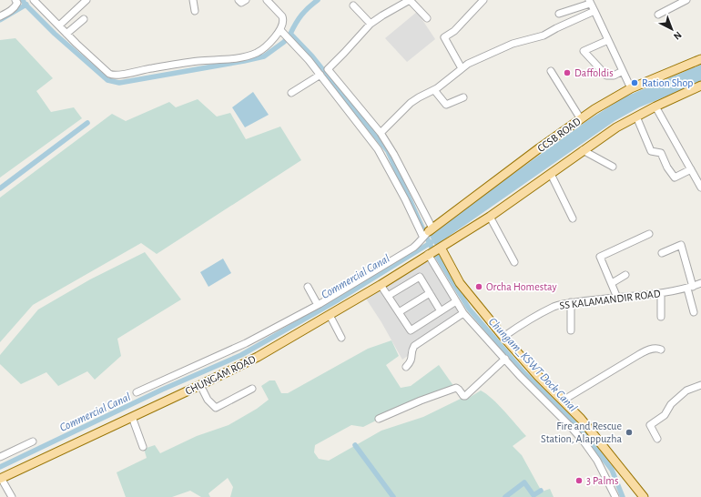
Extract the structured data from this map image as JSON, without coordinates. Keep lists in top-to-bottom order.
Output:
{
  "streets": {
    "main road": ["CCSB ROAD", "CHUNGAM ROAD"],
    "street": ["SS KALAMANDIR ROAD"]
  },
  "water": ["Commercial Canal", "Chungam_KSWT Dock Canal"],
  "places": [
    "Daffoldis",
    "Ration Shop",
    "Orcha Homestay",
    "Fire and Rescue Station, Alappuzha",
    "3 Palms"
  ],
  "north": "bottom right"
}
